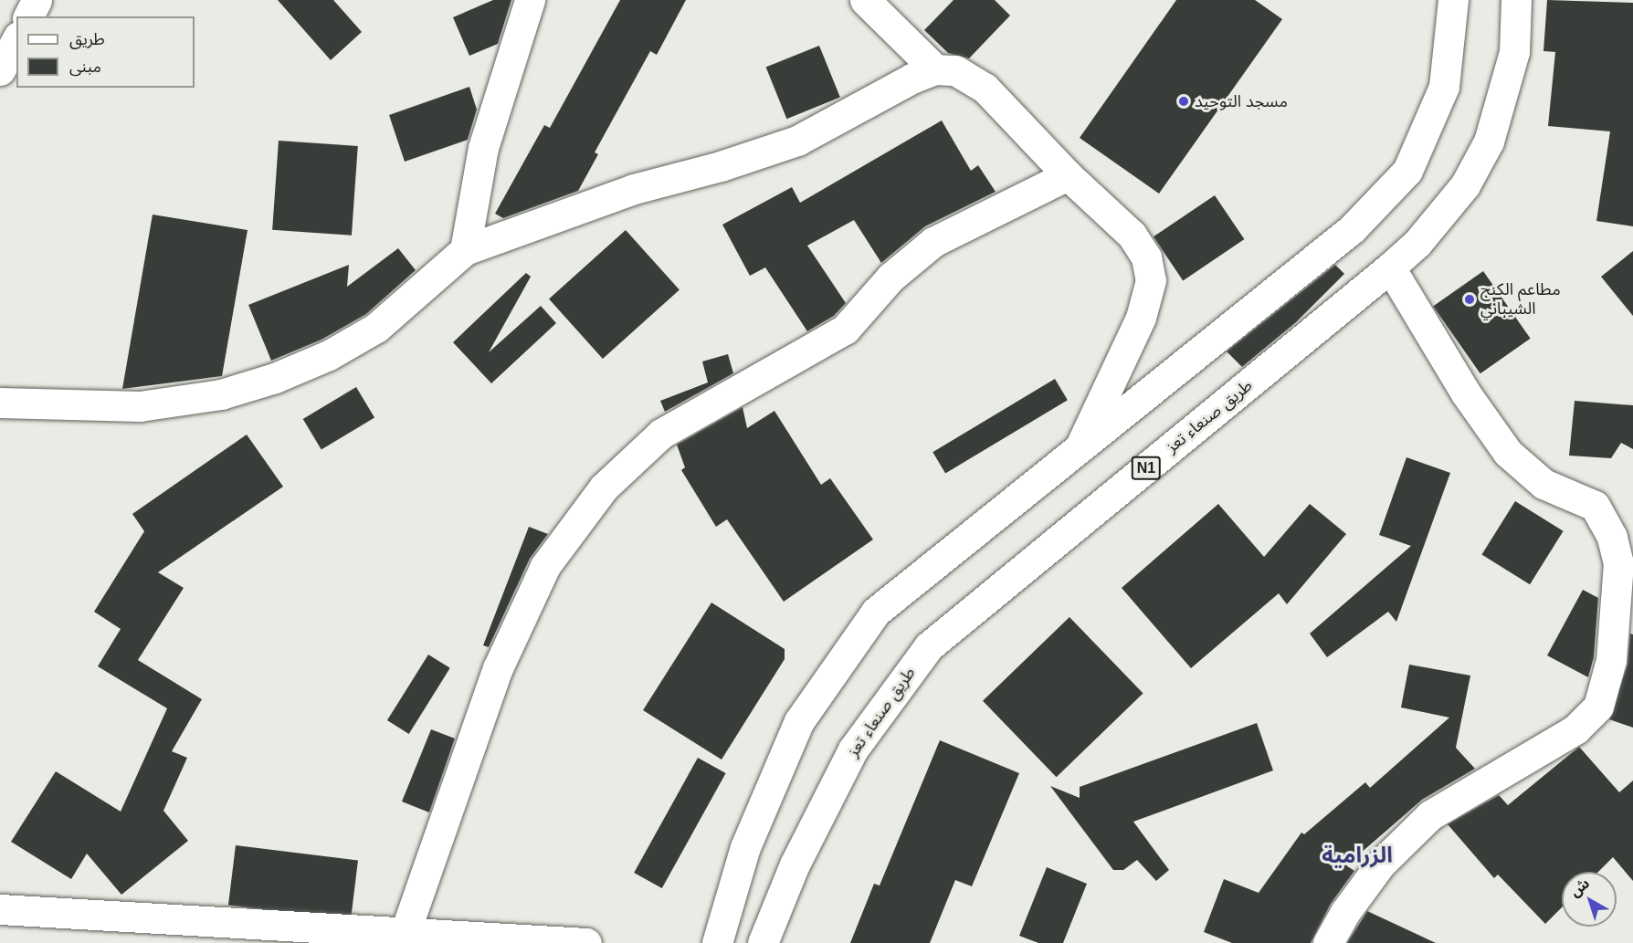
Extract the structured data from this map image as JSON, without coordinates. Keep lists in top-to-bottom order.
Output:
{
  "streets": {
    "main road": ["طريق صنعاء تعز", "N1"]
  },
  "districts": ["الزرامية"],
  "places": ["مسجد التوحيد", "مطاعم الكنج الشيباني"],
  "legend": ["طريق", "مبنى"],
  "north": "top left"
}
